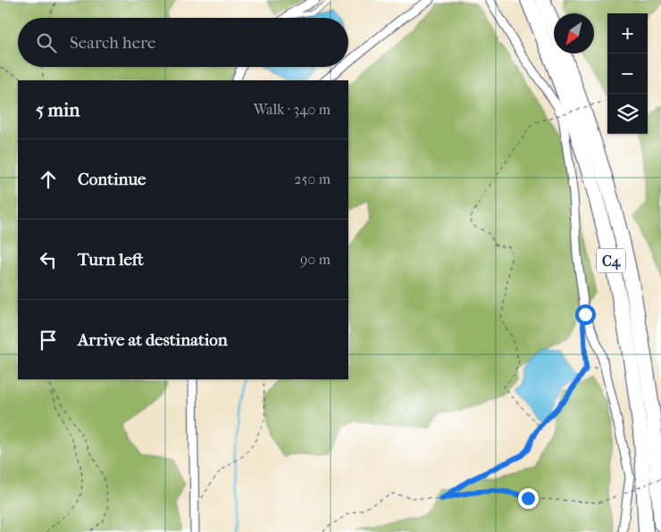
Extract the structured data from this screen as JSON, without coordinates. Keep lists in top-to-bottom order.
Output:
{
  "streets": {
    "highway": ["C4"]
  },
  "north": "bottom left",
  "page": {
    "map_buttons": ["+", "−"],
    "search": "Search here",
    "heading": ["5 min", "Walk · 340 m"],
    "list": [
      ["Continue", "250 m"],
      ["Turn left", "90 m"],
      "Arrive at destination"
    ]
  }
}
